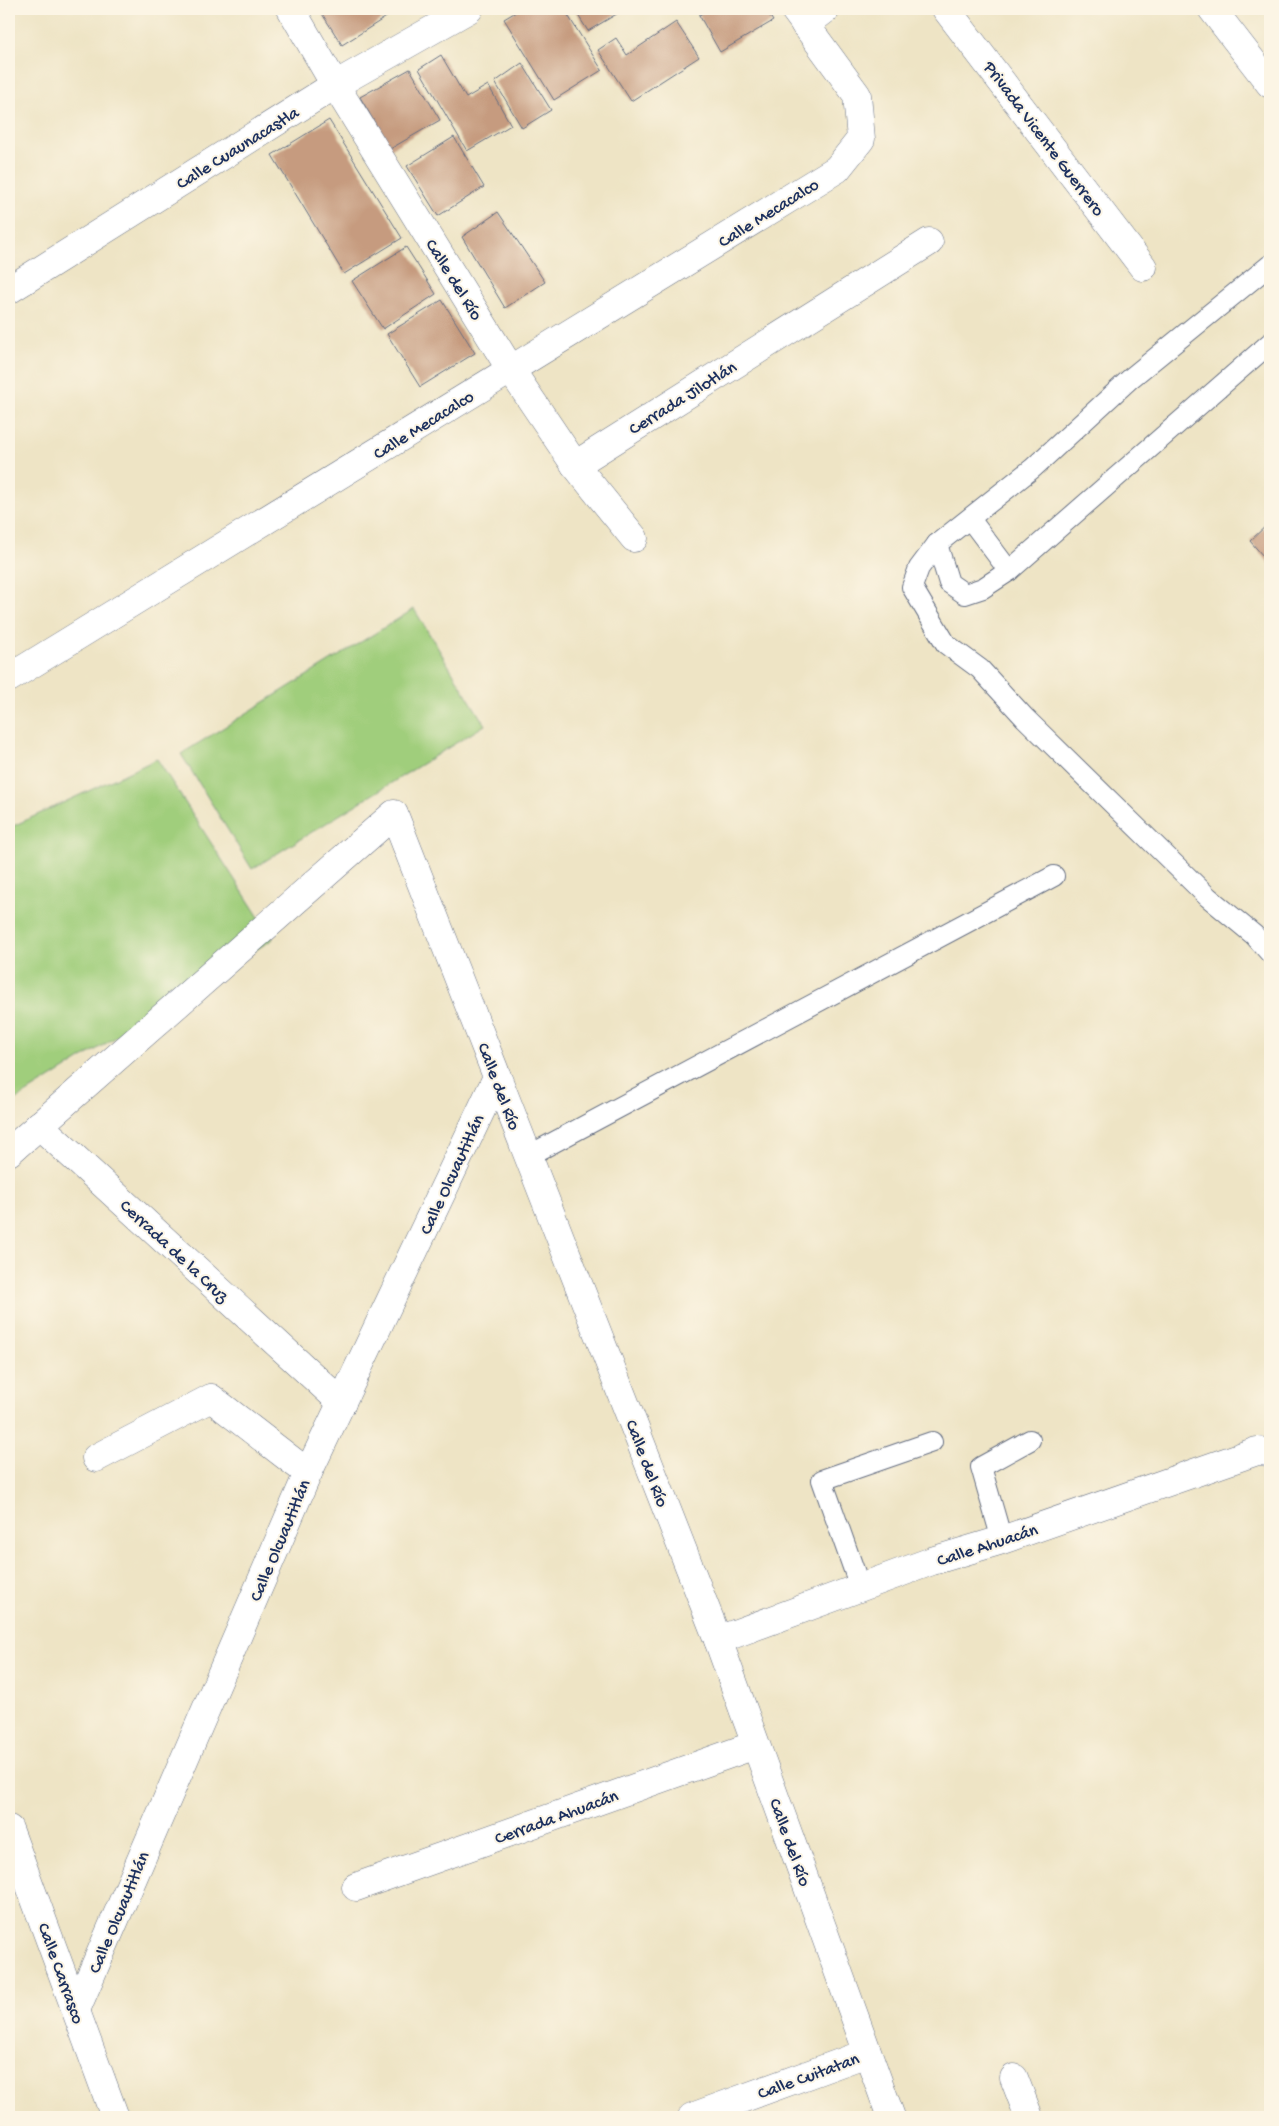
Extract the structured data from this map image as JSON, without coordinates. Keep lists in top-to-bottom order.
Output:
{
  "streets": {
    "street": [
      "Privada Vicente Guerrero",
      "Calle Cuaunacastla",
      "Calle Mecacalco",
      "Calle del Río",
      "Cerrada Jilotlán",
      "Calle Olcuautitlán",
      "Cerrada de la Cruz",
      "Calle Ahuacán",
      "Cerrada Ahuacán",
      "Calle Carrasco",
      "Calle Cuitatan"
    ]
  },
  "crossings": [
    ["Calle Cuaunacastla", "Calle del Río"],
    ["Calle Mecacalco", "Calle del Río"],
    ["Calle del Río", "Cerrada Jilotlán"],
    ["Calle del Río", "Calle Olcuautitlán"],
    ["Calle del Río", "Cerrada de la Cruz"],
    ["Calle del Río", "Calle Ahuacán"],
    ["Calle del Río", "Cerrada Ahuacán"],
    ["Calle del Río", "Calle Cuitatan"],
    ["Calle Olcuautitlán", "Cerrada de la Cruz"],
    ["Calle Olcuautitlán", "Calle Carrasco"]
  ]
}
